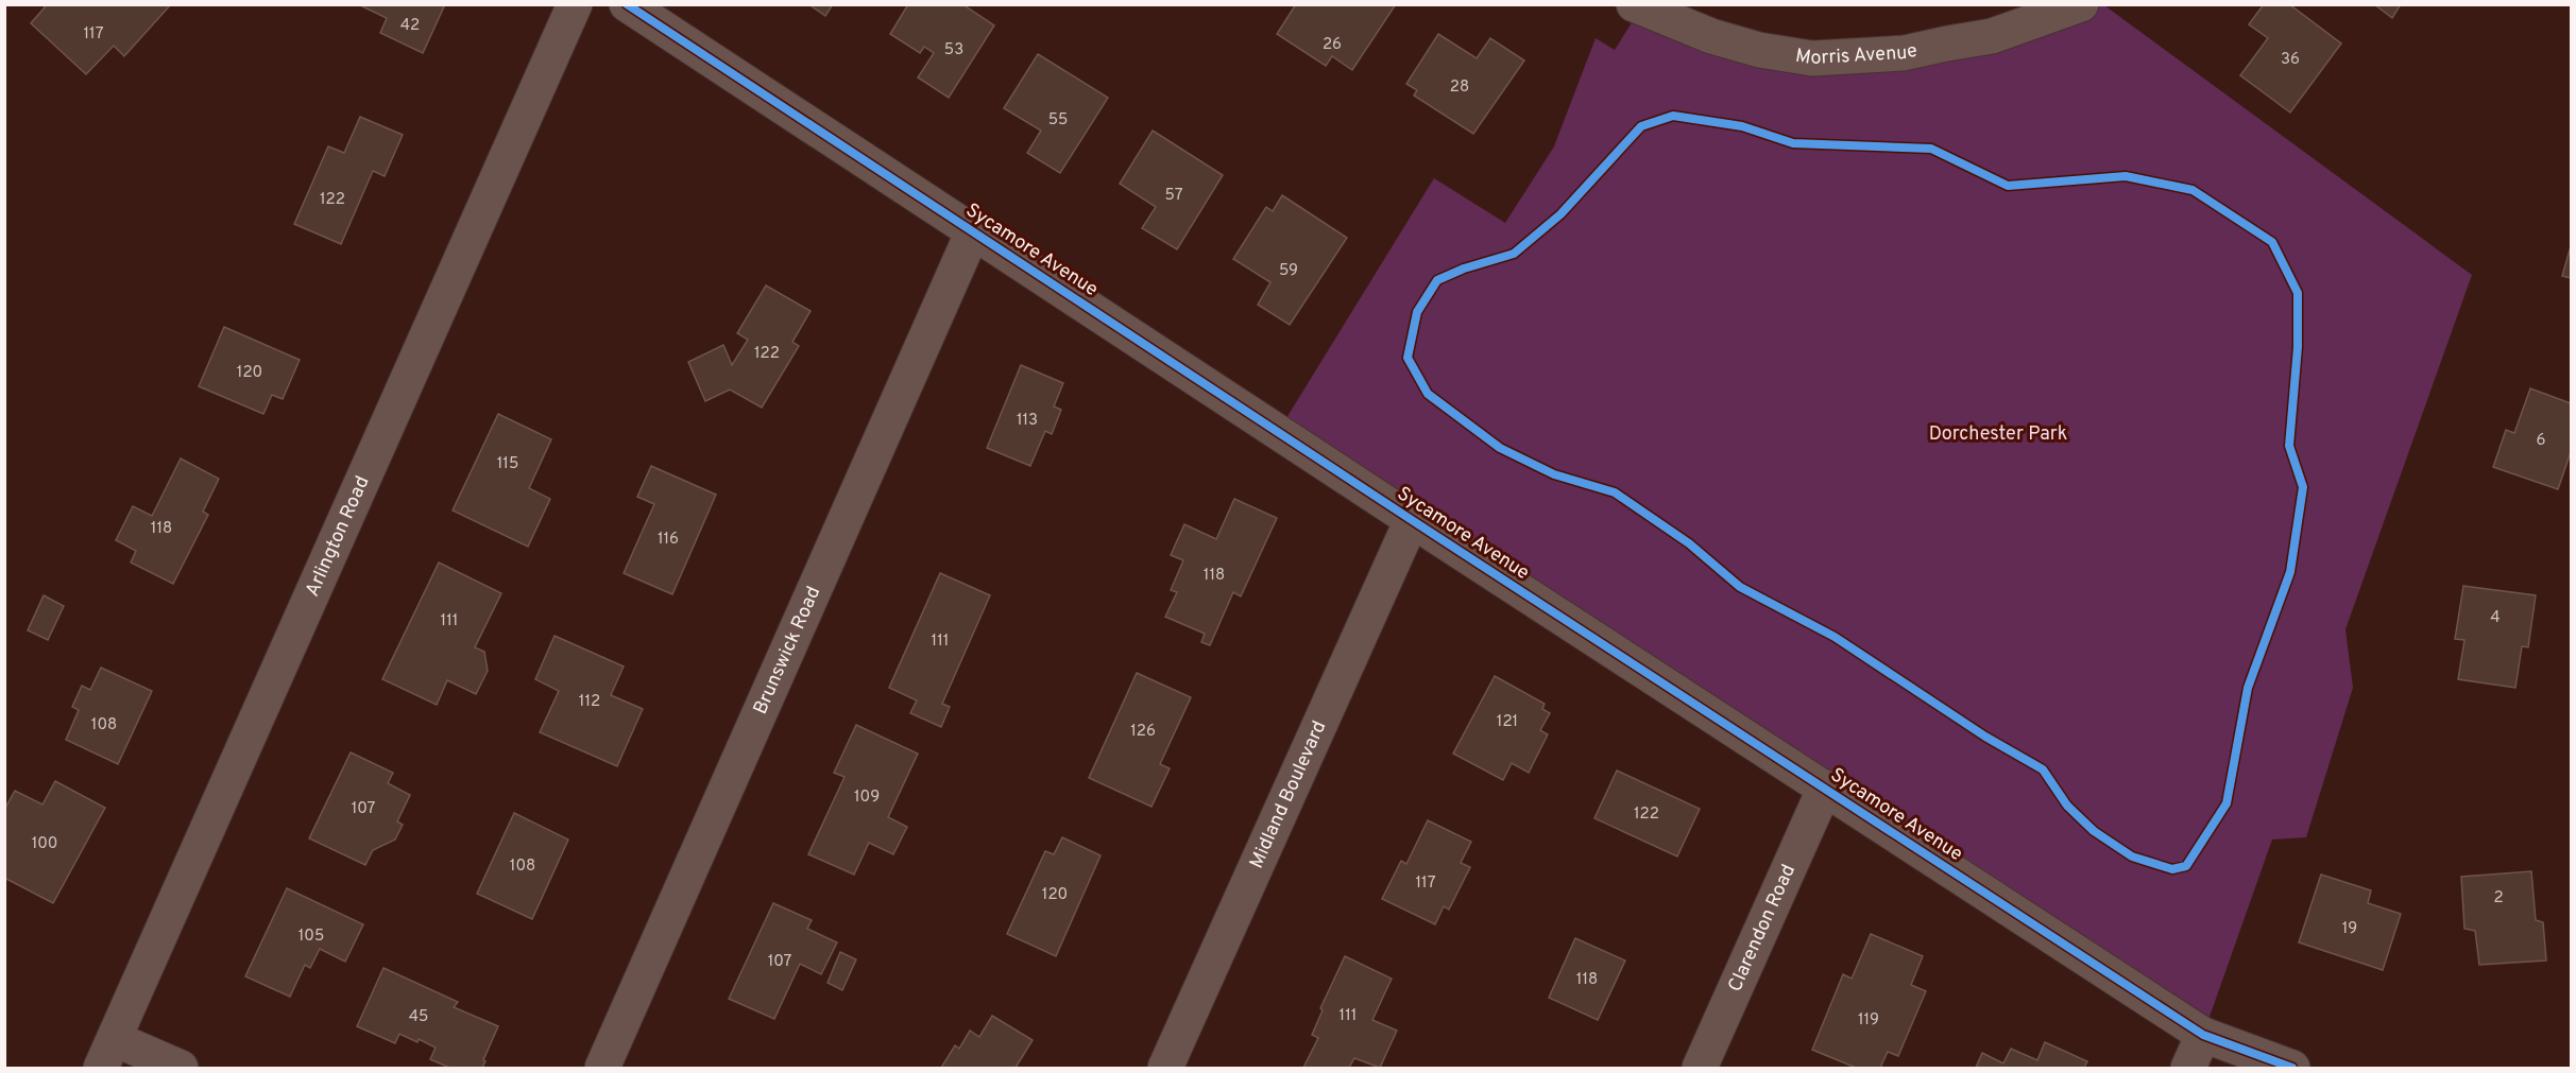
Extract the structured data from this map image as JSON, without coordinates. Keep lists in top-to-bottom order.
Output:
{
  "streets": {
    "street": [
      "Morris Avenue",
      "Sycamore Avenue",
      "Arlington Road",
      "Brunswick Road",
      "Midland Boulevard",
      "Clarendon Road"
    ]
  },
  "crossings": [
    ["Sycamore Avenue", "Brunswick Road"],
    ["Sycamore Avenue", "Midland Boulevard"],
    ["Sycamore Avenue", "Clarendon Road"]
  ],
  "parks": ["Dorchester Park"],
  "house_numbers": [
    "42",
    "117",
    "26",
    "53",
    "36",
    "28",
    "55",
    "57",
    "122",
    "59",
    "122",
    "120",
    "113",
    "6",
    "115",
    "118",
    "116",
    "118",
    "4",
    "111",
    "111",
    "112",
    "121",
    "108",
    "126",
    "109",
    "107",
    "122",
    "100",
    "108",
    "117",
    "120",
    "2",
    "19",
    "105",
    "107",
    "118",
    "111",
    "45",
    "119"
  ]
}
